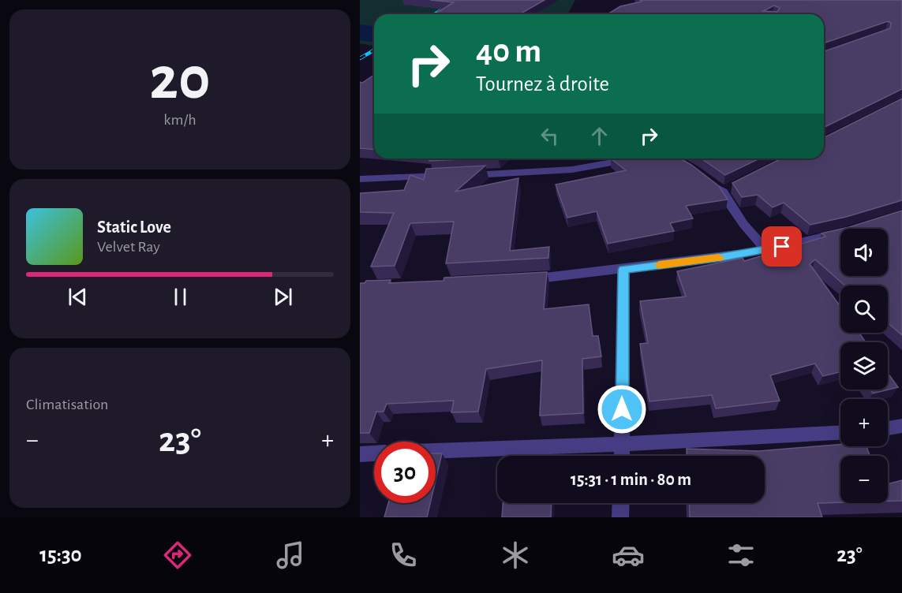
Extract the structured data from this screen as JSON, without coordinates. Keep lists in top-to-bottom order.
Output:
{
  "page": {
    "tile": [
      ["20", "km/h"],
      "Climatisation"
    ],
    "turn": ["40 m", "Tournez à droite"],
    "song": ["Static Love", "Velvet Ray"],
    "map_buttons": ["+", "−"],
    "heat": ["−", "23°", "+"],
    "limit": "30",
    "trip": "15:31 · 1 min · 80 m",
    "tabs": ["15:30", "23°"]
  }
}
